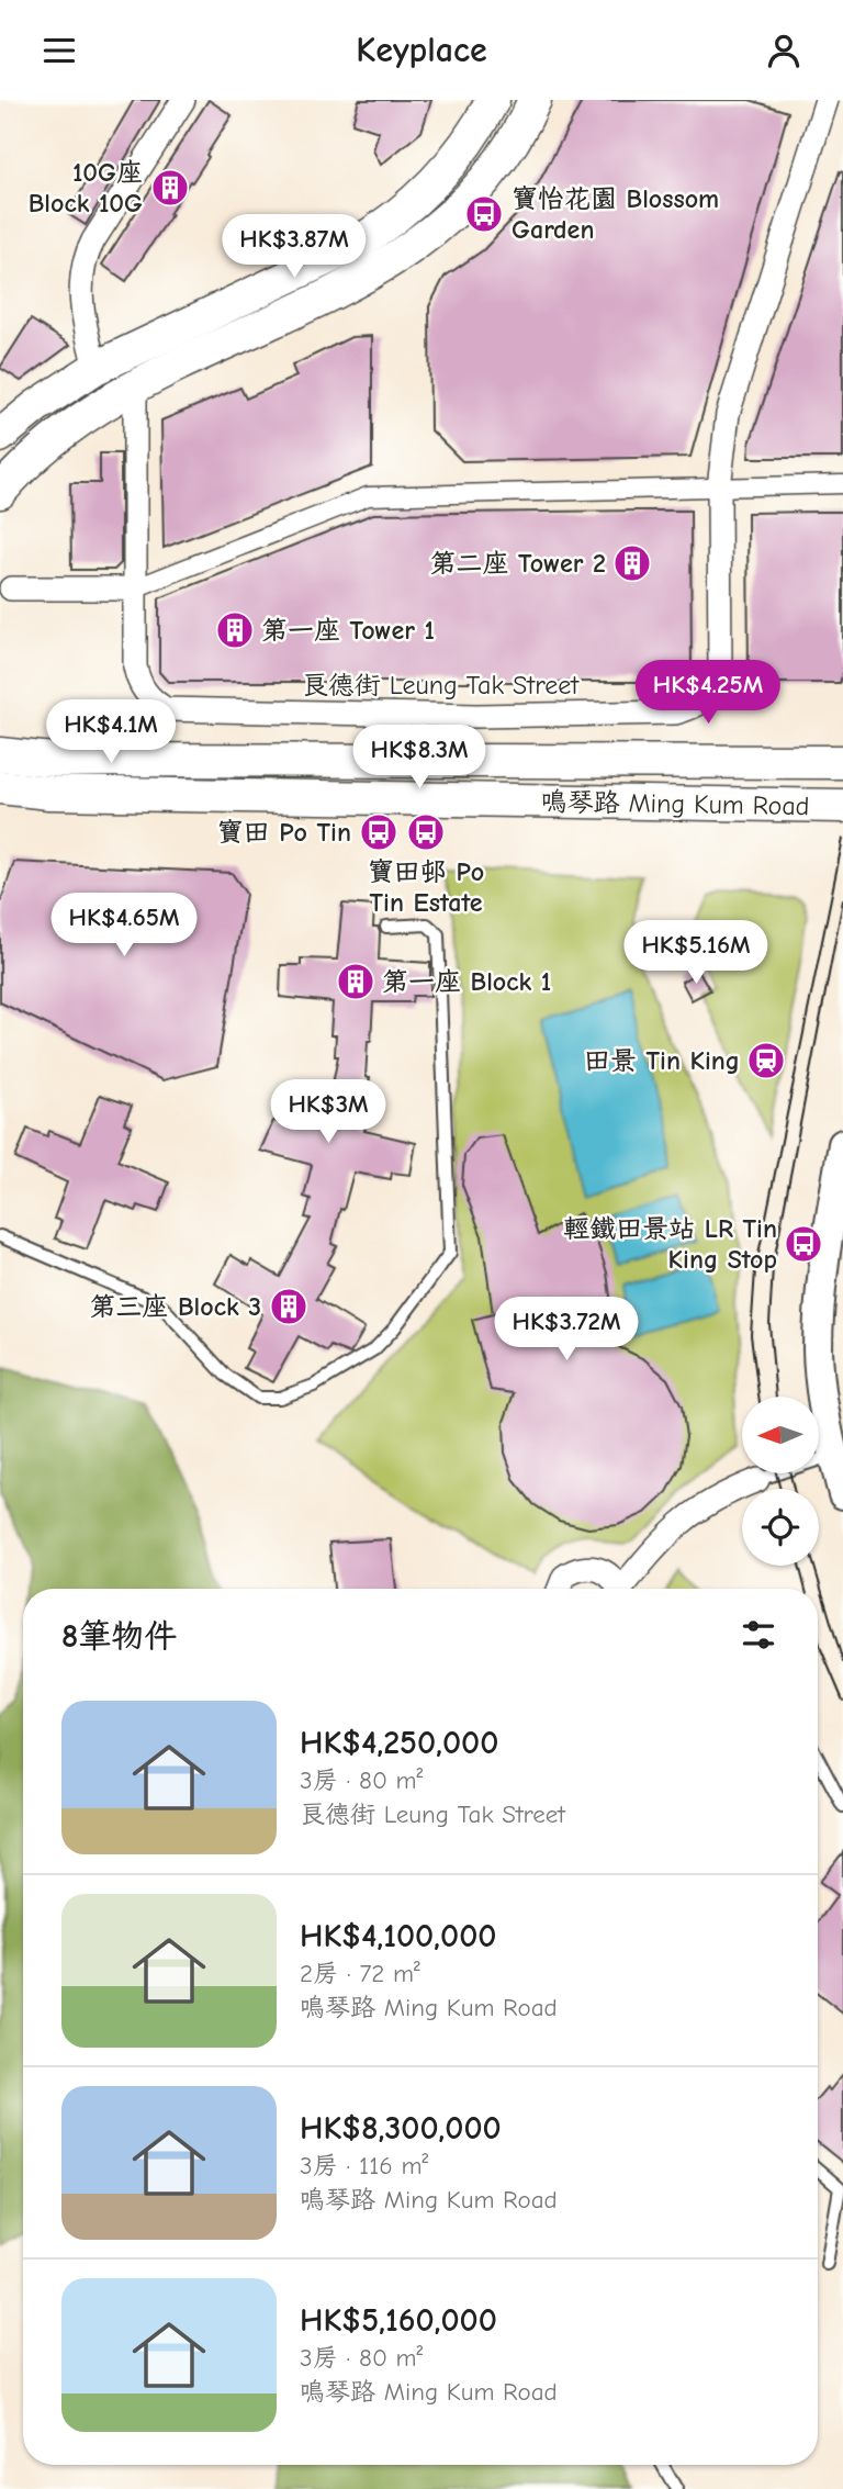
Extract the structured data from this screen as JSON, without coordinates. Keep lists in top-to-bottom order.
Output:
{
  "streets": {
    "main road": ["鳴琴路 Ming Kum Road"],
    "street": ["良德街 Leung Tak Street"]
  },
  "places": {
    "building": [
      "10G座 Block 10G",
      "第二座 Tower 2",
      "第一座 Tower 1",
      "第一座 Block 1",
      "第三座 Block 3"
    ],
    "bus stop": [
      "寶怡花園 Blossom Garden",
      "寶田 Po Tin",
      "寶田邨 Po Tin Estate",
      "輕鐵田景站 LR Tin King Stop"
    ],
    "station": ["田景 Tin King"]
  },
  "north": "left",
  "page": {
    "header": "Keyplace",
    "price": [
      "HK$3.87M",
      "HK$4.25M",
      "HK$4.1M",
      "HK$8.3M",
      "HK$4.65M",
      "HK$5.16M",
      "HK$3M",
      "HK$3.72M"
    ],
    "heading": "8筆物件",
    "list": [
      {
        "name": "HK$4,250,000",
        "note": "3房 · 80 m² · 良德街 Leung Tak Street"
      },
      {
        "name": "HK$4,100,000",
        "note": "2房 · 72 m² · 鳴琴路 Ming Kum Road"
      },
      {
        "name": "HK$8,300,000",
        "note": "3房 · 116 m² · 鳴琴路 Ming Kum Road"
      },
      {
        "name": "HK$5,160,000",
        "note": "3房 · 80 m² · 鳴琴路 Ming Kum Road"
      }
    ]
  }
}
